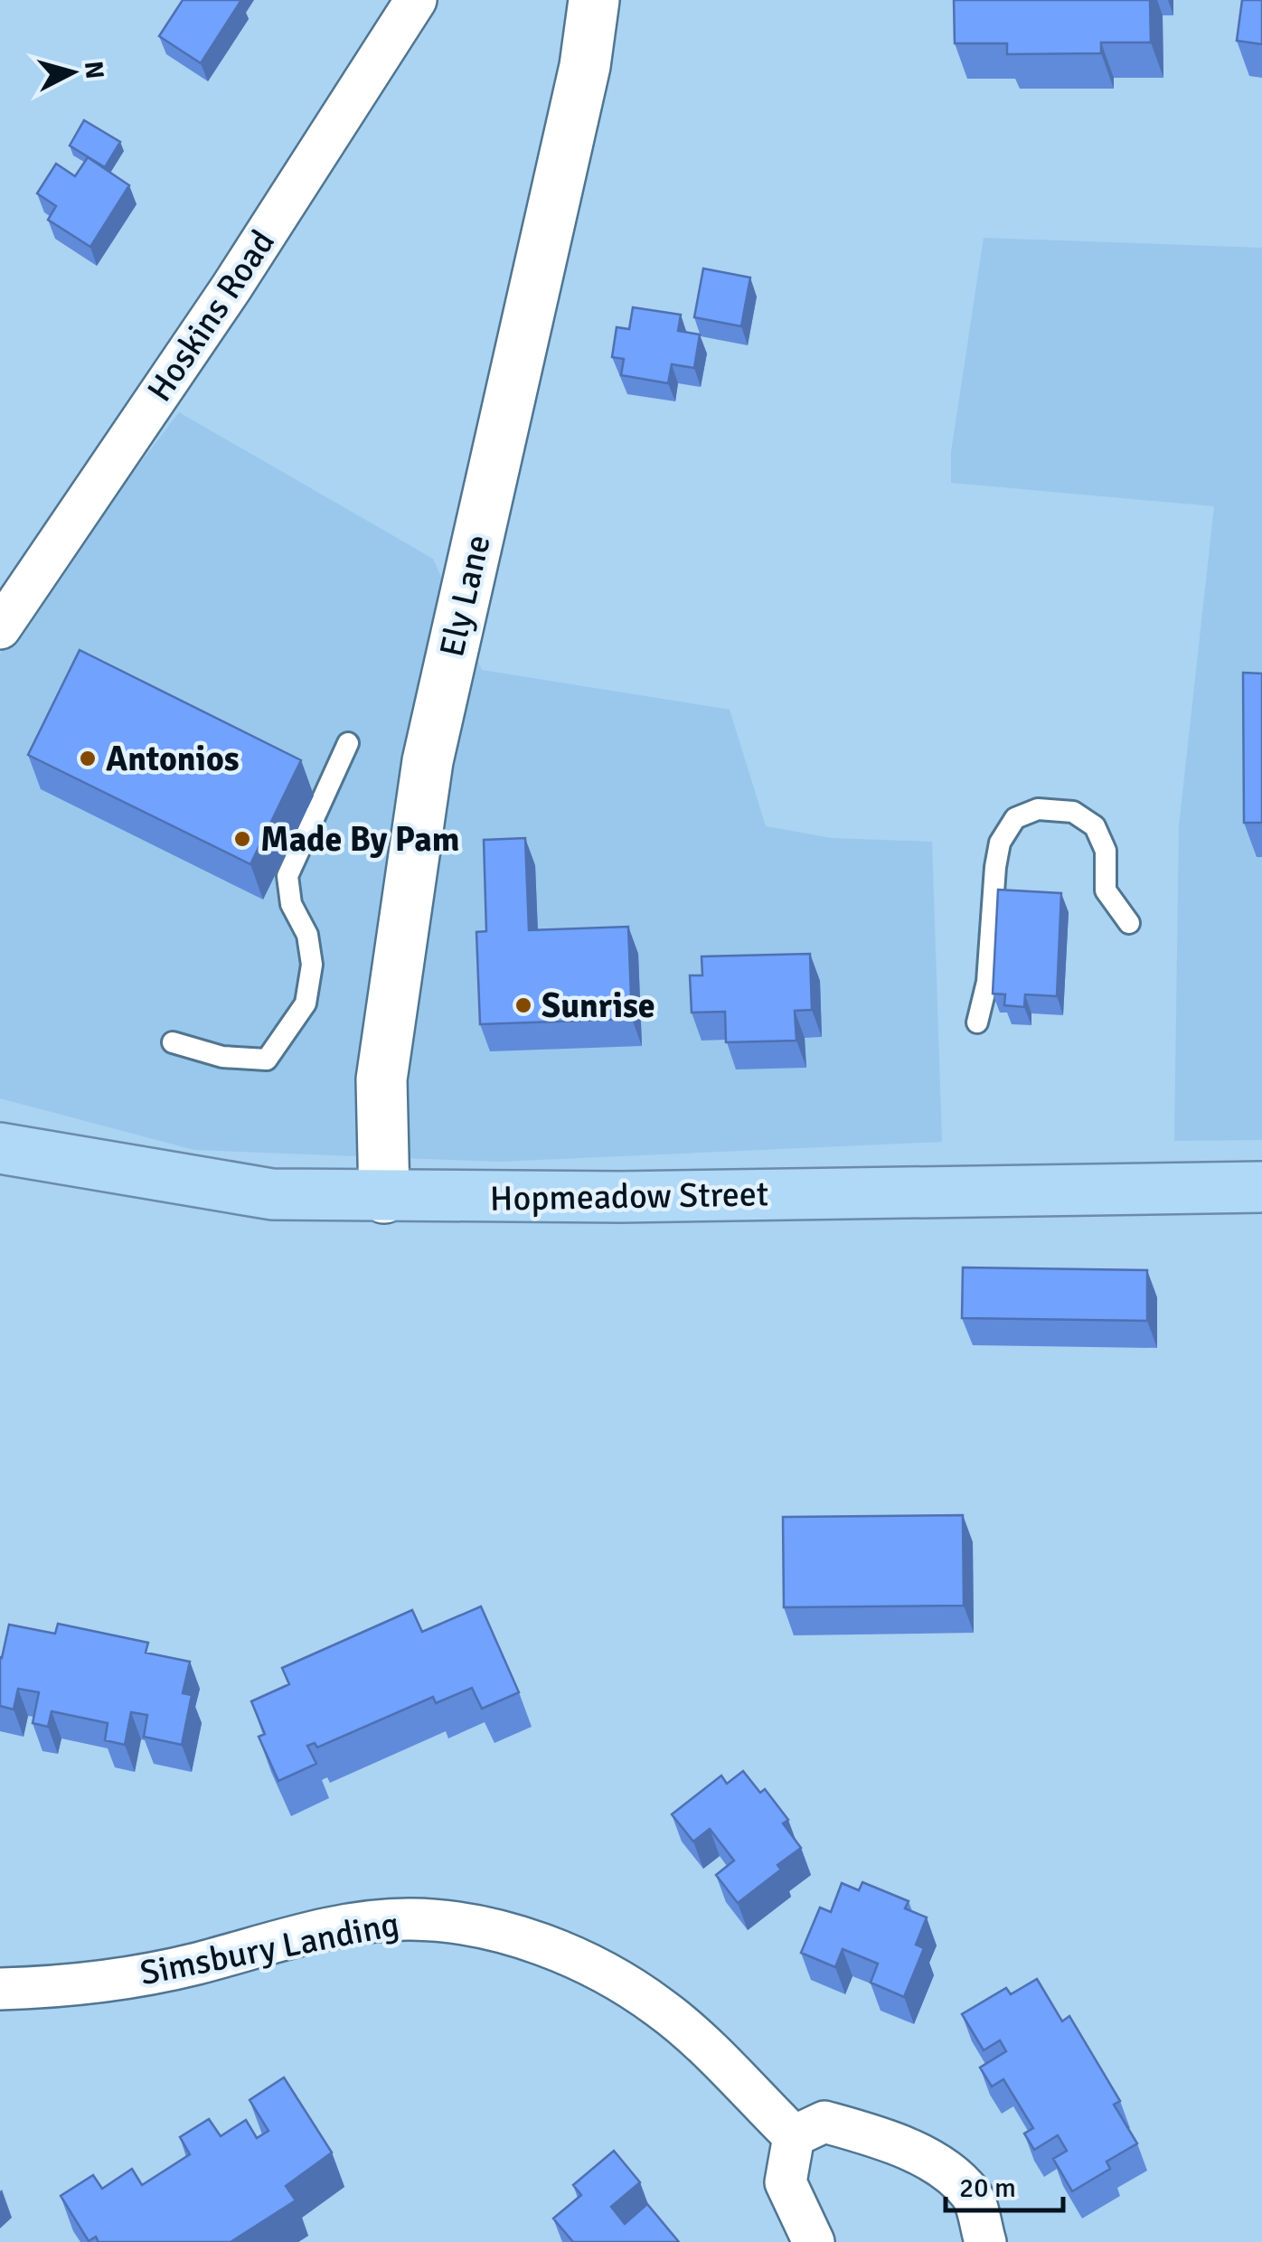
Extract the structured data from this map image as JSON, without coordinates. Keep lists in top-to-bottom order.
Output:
{
  "streets": {
    "highway": ["Hopmeadow Street"],
    "street": ["Hoskins Road", "Ely Lane", "Simsbury Landing"]
  },
  "crossings": [
    ["Ely Lane", "Hopmeadow Street"]
  ],
  "places": ["Antonios", "Made By Pam", "Sunrise"],
  "scale_bar": "20 m",
  "north": "right"
}
